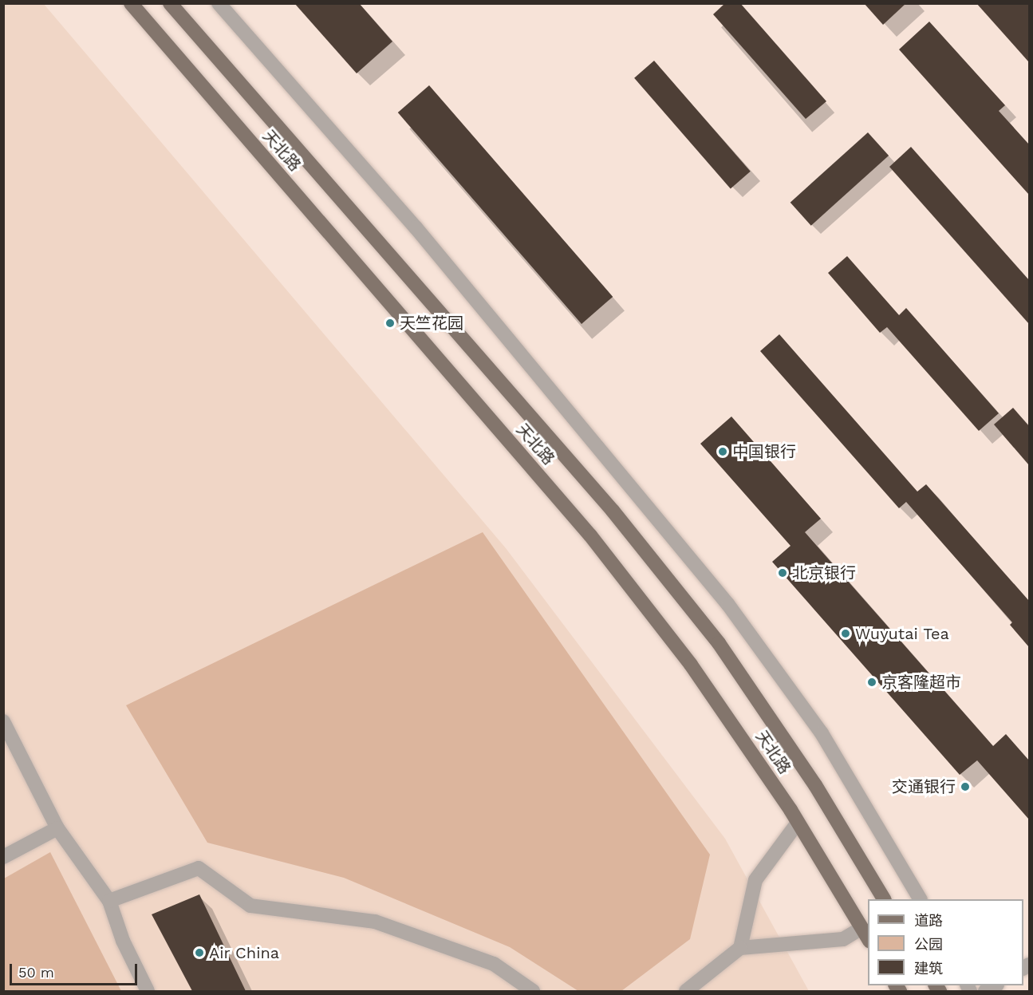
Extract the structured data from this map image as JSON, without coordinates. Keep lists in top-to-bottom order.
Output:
{
  "streets": {
    "main road": ["天北路"]
  },
  "places": [
    "天竺花园",
    "中国银行",
    "北京银行",
    "Wuyutai Tea",
    "京客隆超市",
    "交通银行",
    "Air China"
  ],
  "legend": ["道路", "公园", "建筑"],
  "scale_bar": "50 m"
}
